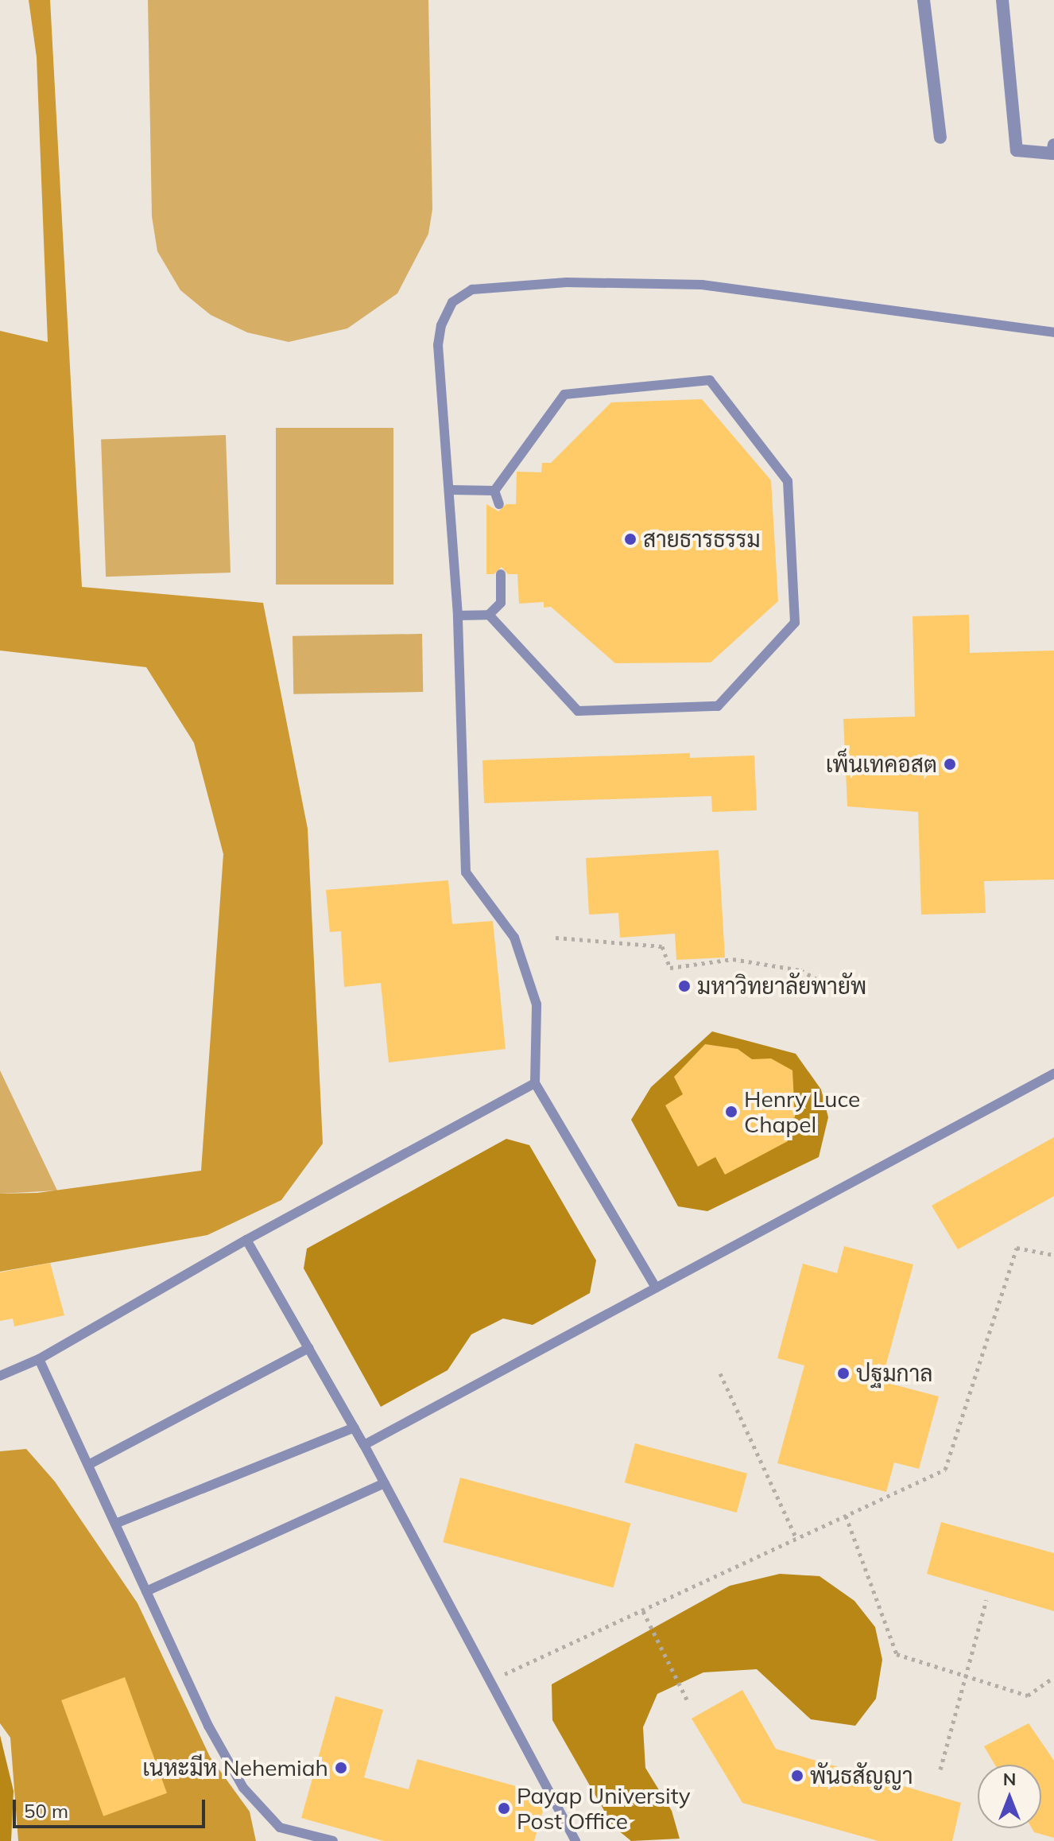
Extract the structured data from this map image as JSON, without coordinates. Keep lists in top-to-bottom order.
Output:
{
  "places": [
    "สายธารธรรม",
    "เพ็นเทคอสต",
    "มหาวิทยาลัยพายัพ",
    "Henry Luce Chapel",
    "ปฐมกาล",
    "เนหะมีห Nehemiah",
    "พันธสัญญา",
    "Payap University Post Office"
  ],
  "scale_bar": "50 m",
  "north": "top"
}
